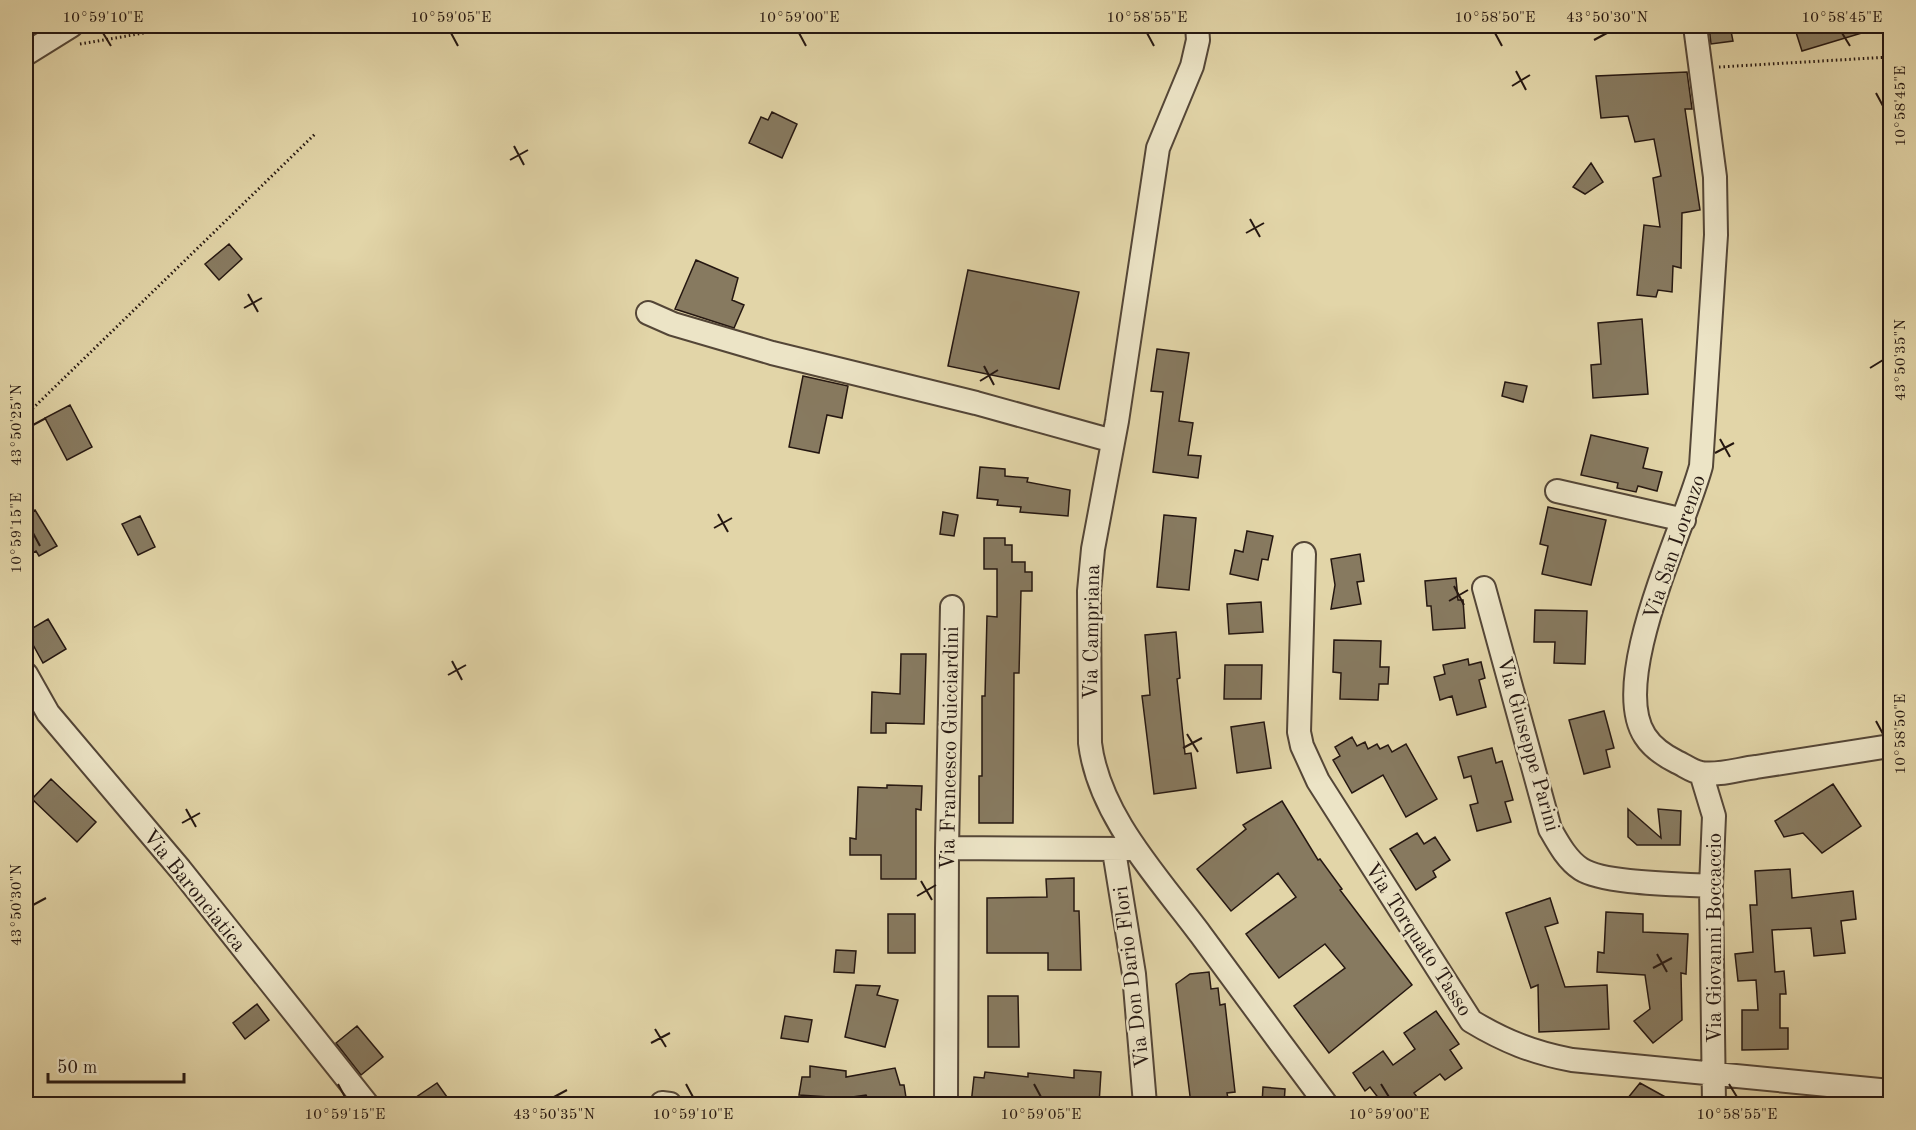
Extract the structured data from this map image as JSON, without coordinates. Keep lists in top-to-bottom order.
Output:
{
  "streets": {
    "street": [
      "Via San Lorenzo",
      "Via Campriana",
      "Via Giuseppe Parini",
      "Via Francesco Guicciardini",
      "Via Baronciatica",
      "Via Giovanni Boccaccio",
      "Via Torquato Tasso",
      "Via Don Dario Flori"
    ]
  },
  "crossings": [
    ["Via San Lorenzo", "Via Giovanni Boccaccio"],
    ["Via Giuseppe Parini", "Via Giovanni Boccaccio"],
    ["Via Giovanni Boccaccio", "Via Torquato Tasso"]
  ],
  "scale_bar": "50 m",
  "coordinates": [
    "10°59'10\"E",
    "10°59'05\"E",
    "10°59'00\"E",
    "10°58'55\"E",
    "10°58'50\"E",
    "43°50'30\"N",
    "10°58'45\"E",
    "43°50'35\"N",
    "43°50'25\"N",
    "10°59'15\"E"
  ]
}
